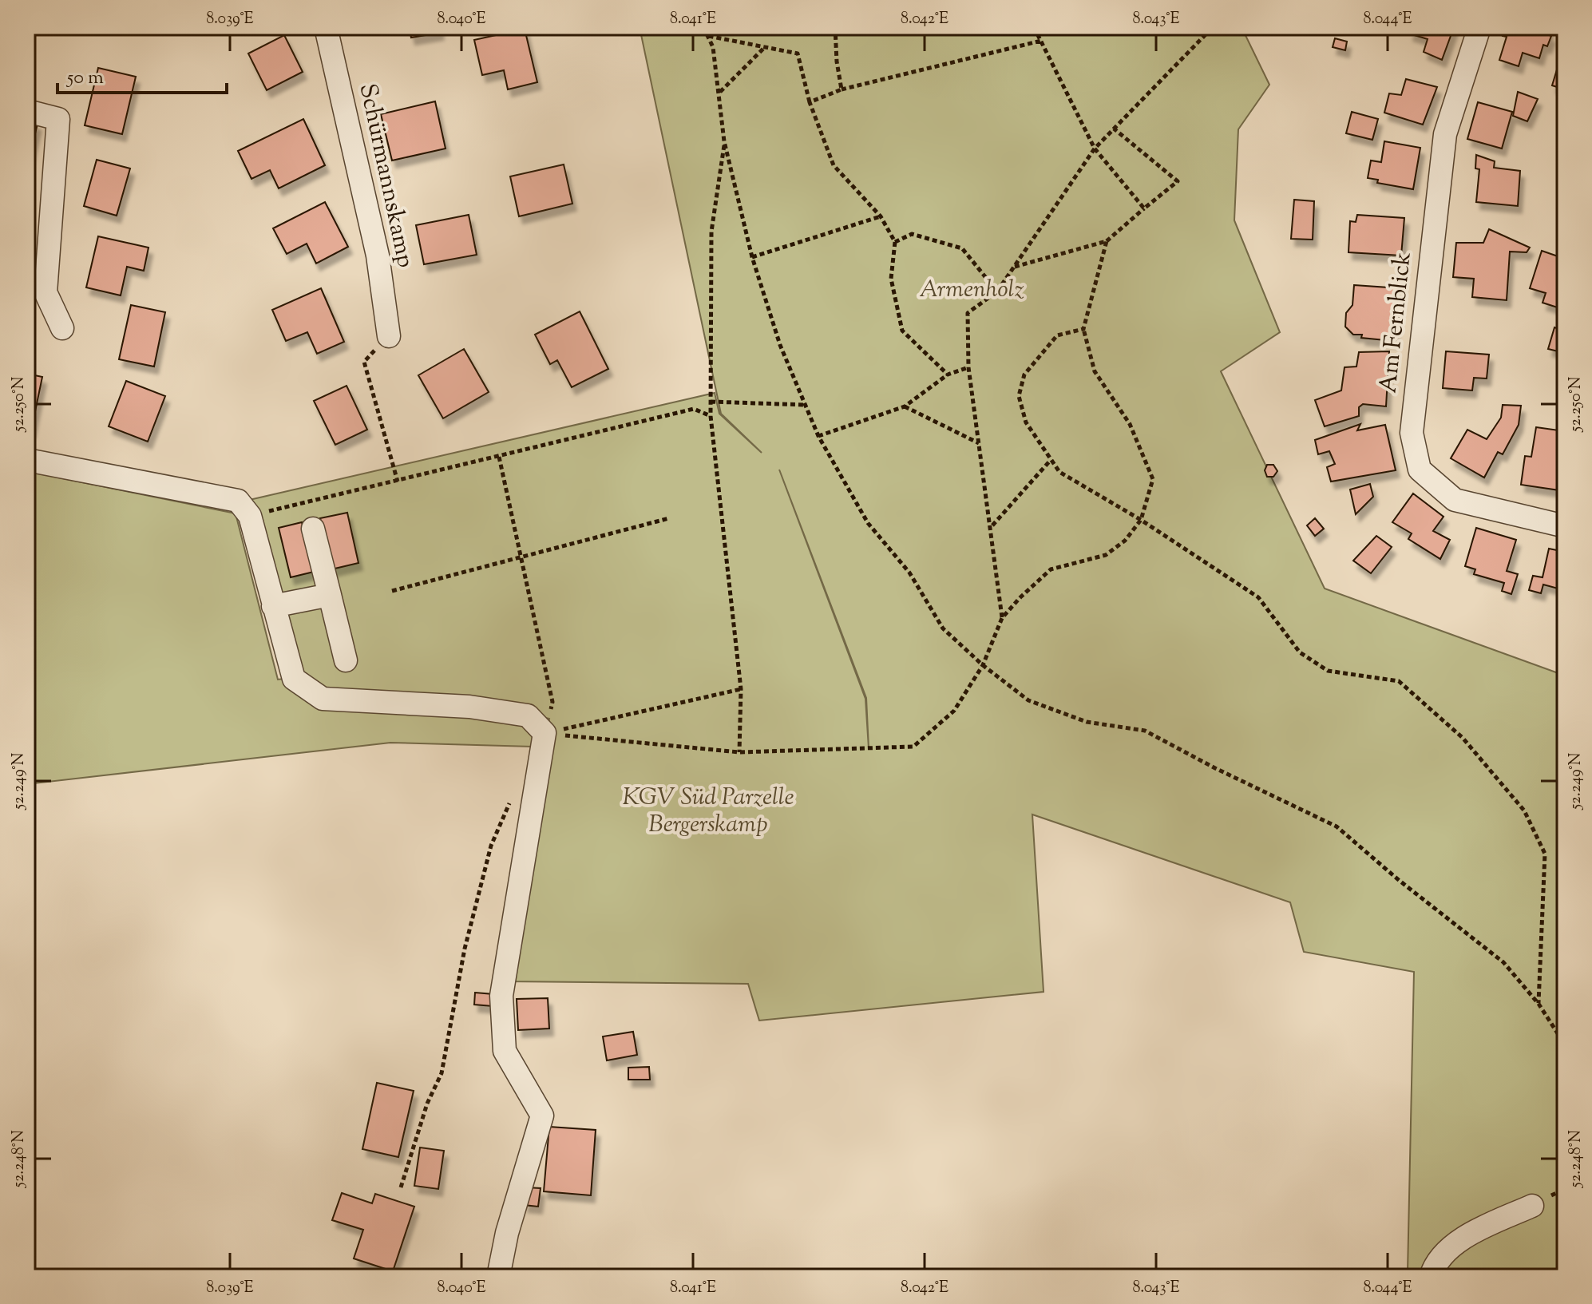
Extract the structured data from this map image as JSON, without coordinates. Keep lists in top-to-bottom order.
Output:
{
  "streets": {
    "street": ["Schürmannskamp", "Am Fernblick"]
  },
  "parks": ["Armenholz", "KGV Süd Parzelle Bergerskamp"],
  "scale_bar": "50 m",
  "coordinates": [
    "8.039°E",
    "8.040°E",
    "8.041°E",
    "8.042°E",
    "8.043°E",
    "8.044°E",
    "52.250°N",
    "52.249°N",
    "52.248°N"
  ]
}
